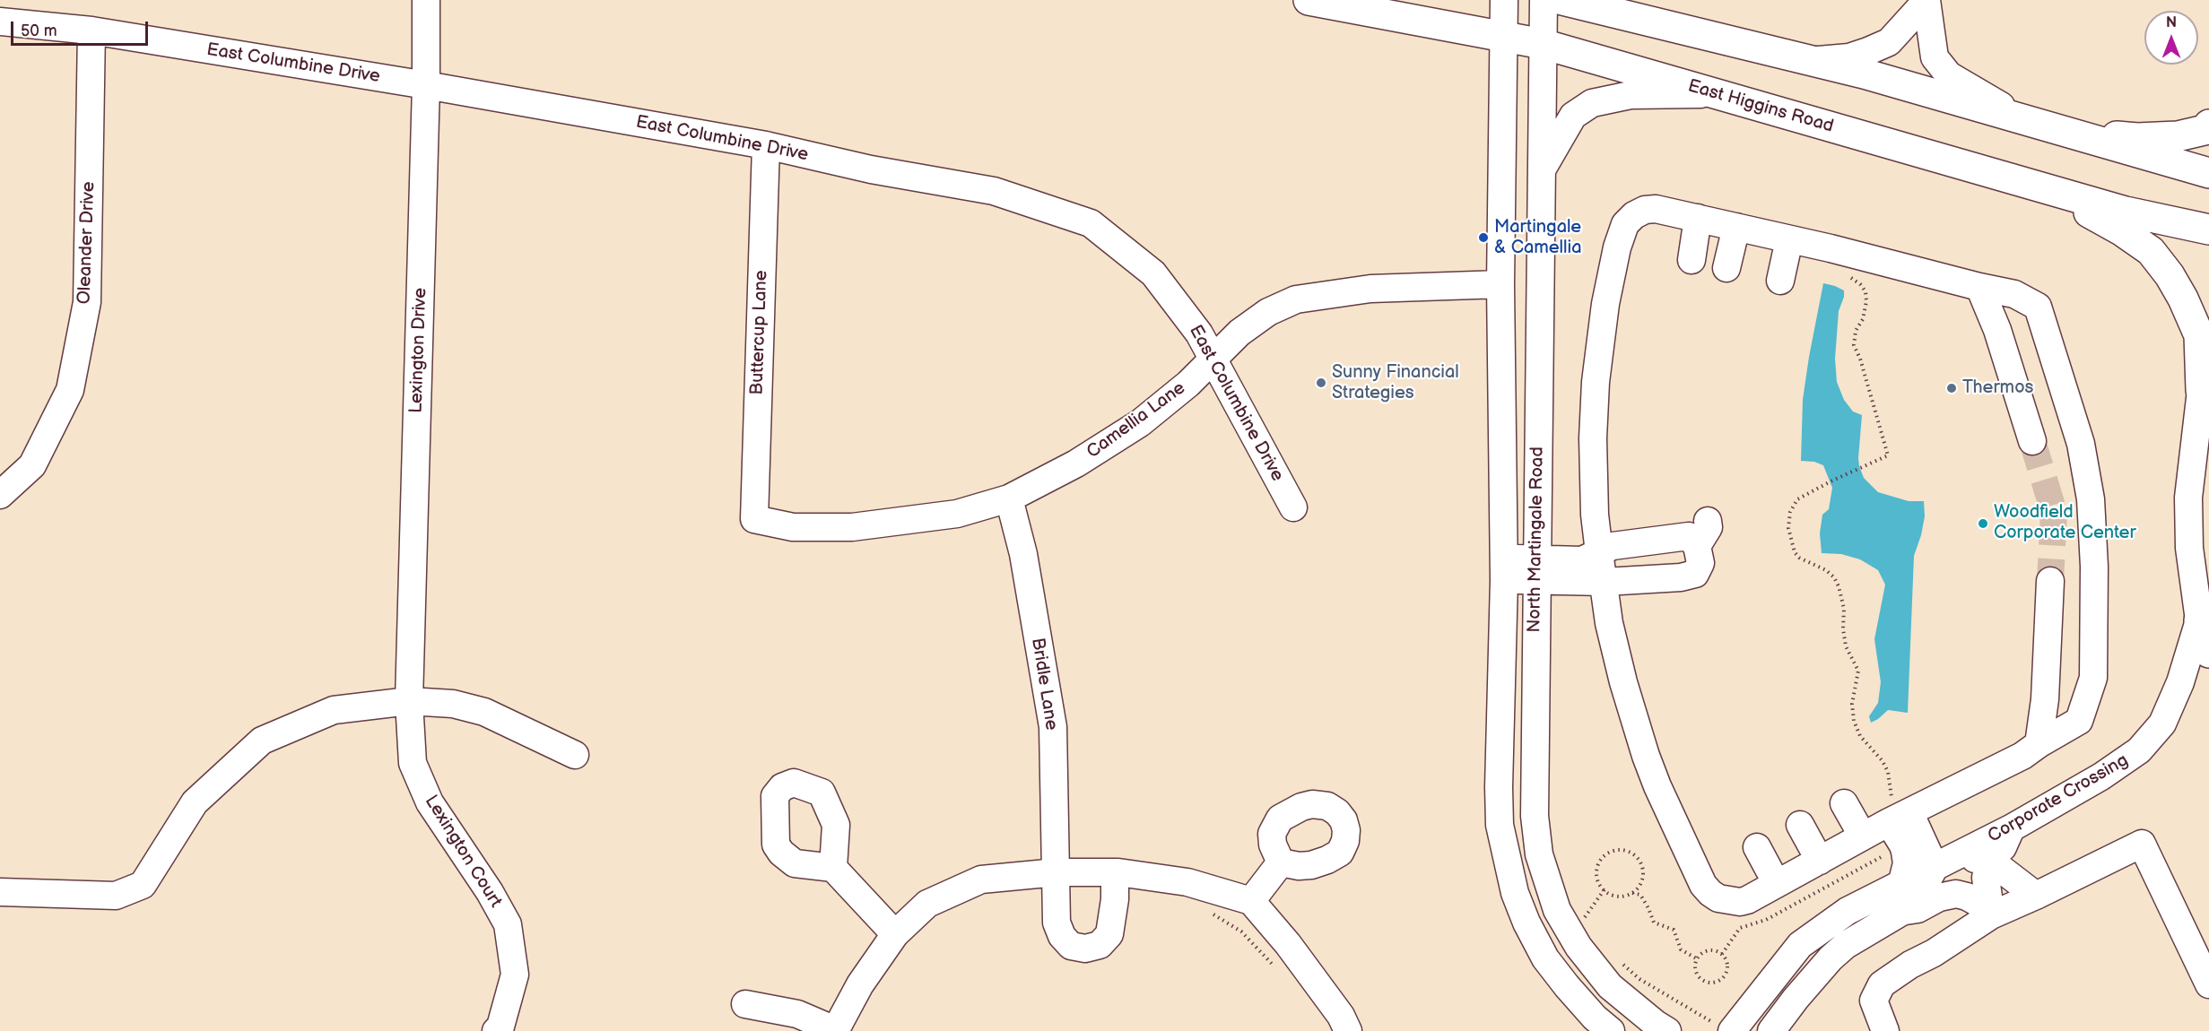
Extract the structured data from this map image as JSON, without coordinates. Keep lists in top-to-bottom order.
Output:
{
  "streets": {
    "main road": ["East Higgins Road"],
    "street": [
      "East Columbine Drive",
      "Oleander Drive",
      "Buttercup Lane",
      "Lexington Drive",
      "Camellia Lane",
      "North Martingale Road",
      "Bridle Lane",
      "Corporate Crossing",
      "Lexington Court"
    ]
  },
  "crossings": [
    ["East Columbine Drive", "Oleander Drive"],
    ["East Columbine Drive", "Buttercup Lane"],
    ["East Columbine Drive", "Lexington Drive"],
    ["East Columbine Drive", "Camellia Lane"],
    ["East Higgins Road", "North Martingale Road"],
    ["Buttercup Lane", "Camellia Lane"],
    ["Lexington Drive", "Lexington Court"],
    ["Camellia Lane", "North Martingale Road"],
    ["Camellia Lane", "Bridle Lane"]
  ],
  "places": [
    "Martingale & Camellia",
    "Sunny Financial Strategies",
    "Thermos",
    "Woodfield Corporate Center"
  ],
  "scale_bar": "50 m",
  "north": "top"
}
